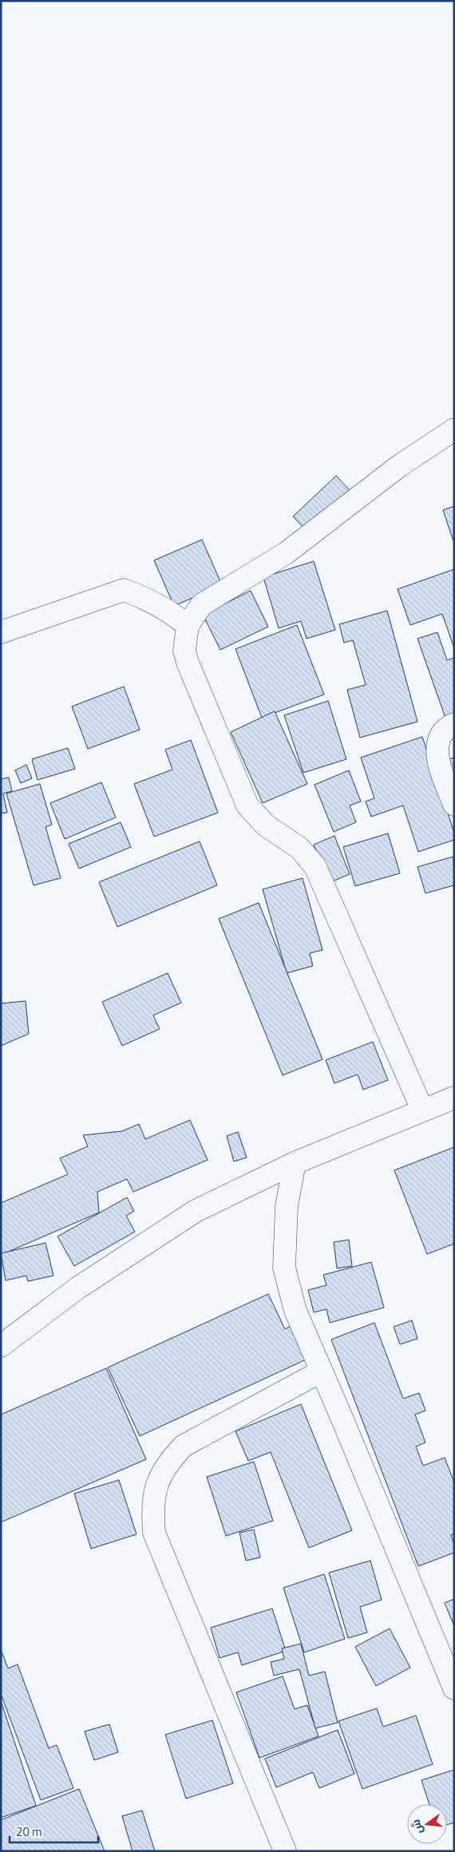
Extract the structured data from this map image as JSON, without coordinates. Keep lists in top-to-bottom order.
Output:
{
  "scale_bar": "20 m",
  "north": "left"
}
